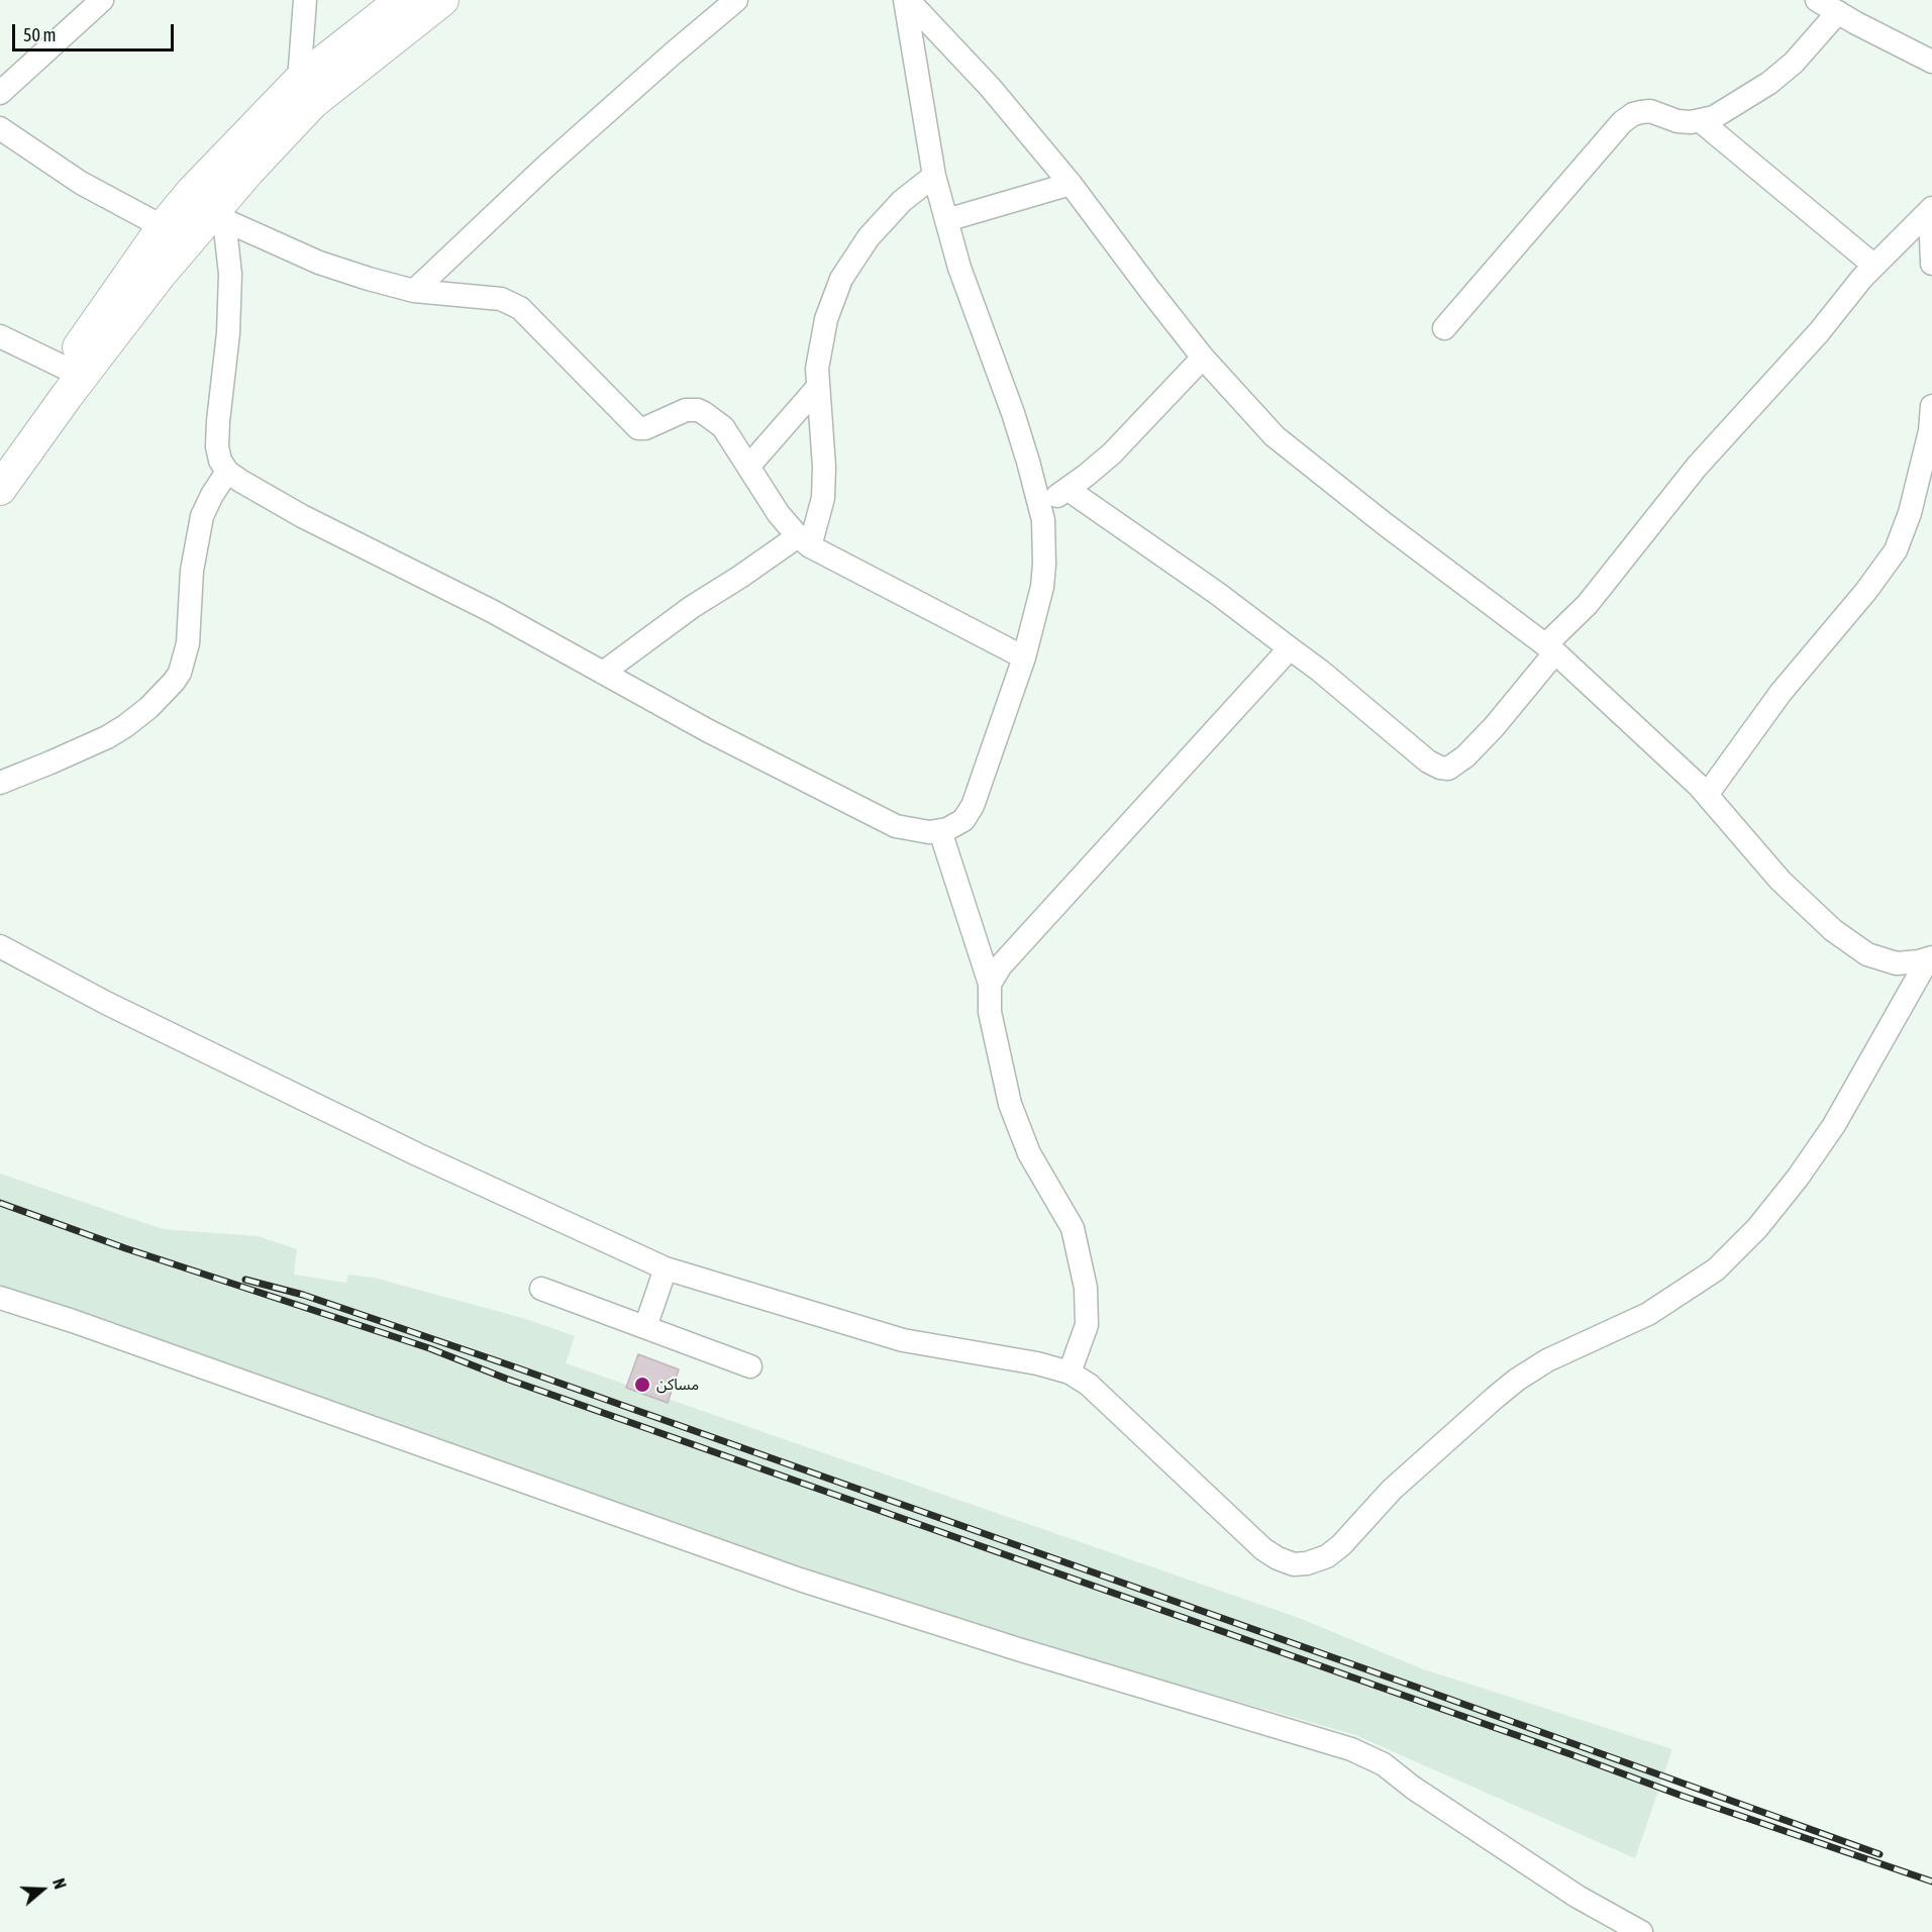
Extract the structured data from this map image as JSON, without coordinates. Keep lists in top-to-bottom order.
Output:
{
  "places": ["مساكن"],
  "scale_bar": "50 m",
  "north": "right"
}
